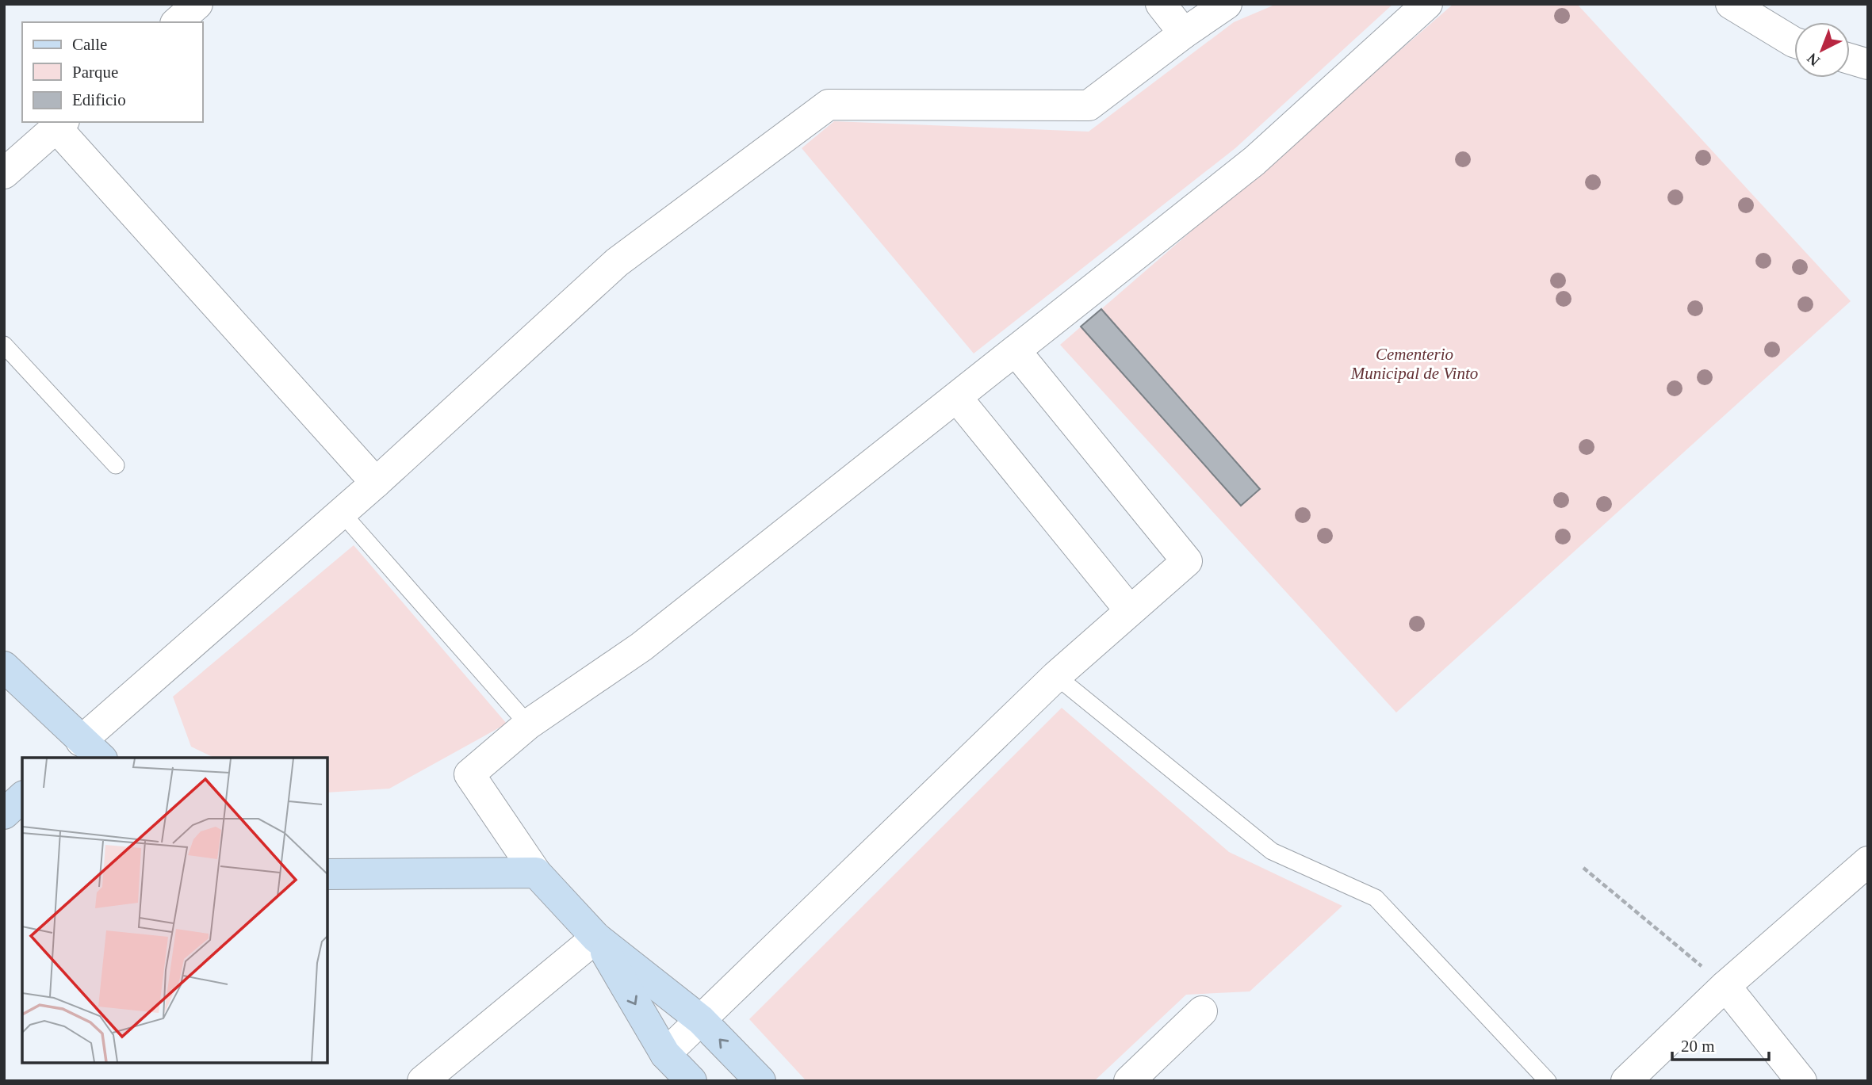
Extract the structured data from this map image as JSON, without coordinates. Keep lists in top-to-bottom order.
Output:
{
  "parks": ["Cementerio Municipal de Vinto"],
  "legend": ["Calle", "Parque", "Edificio"],
  "scale_bar": "20 m",
  "north": "bottom left"
}
